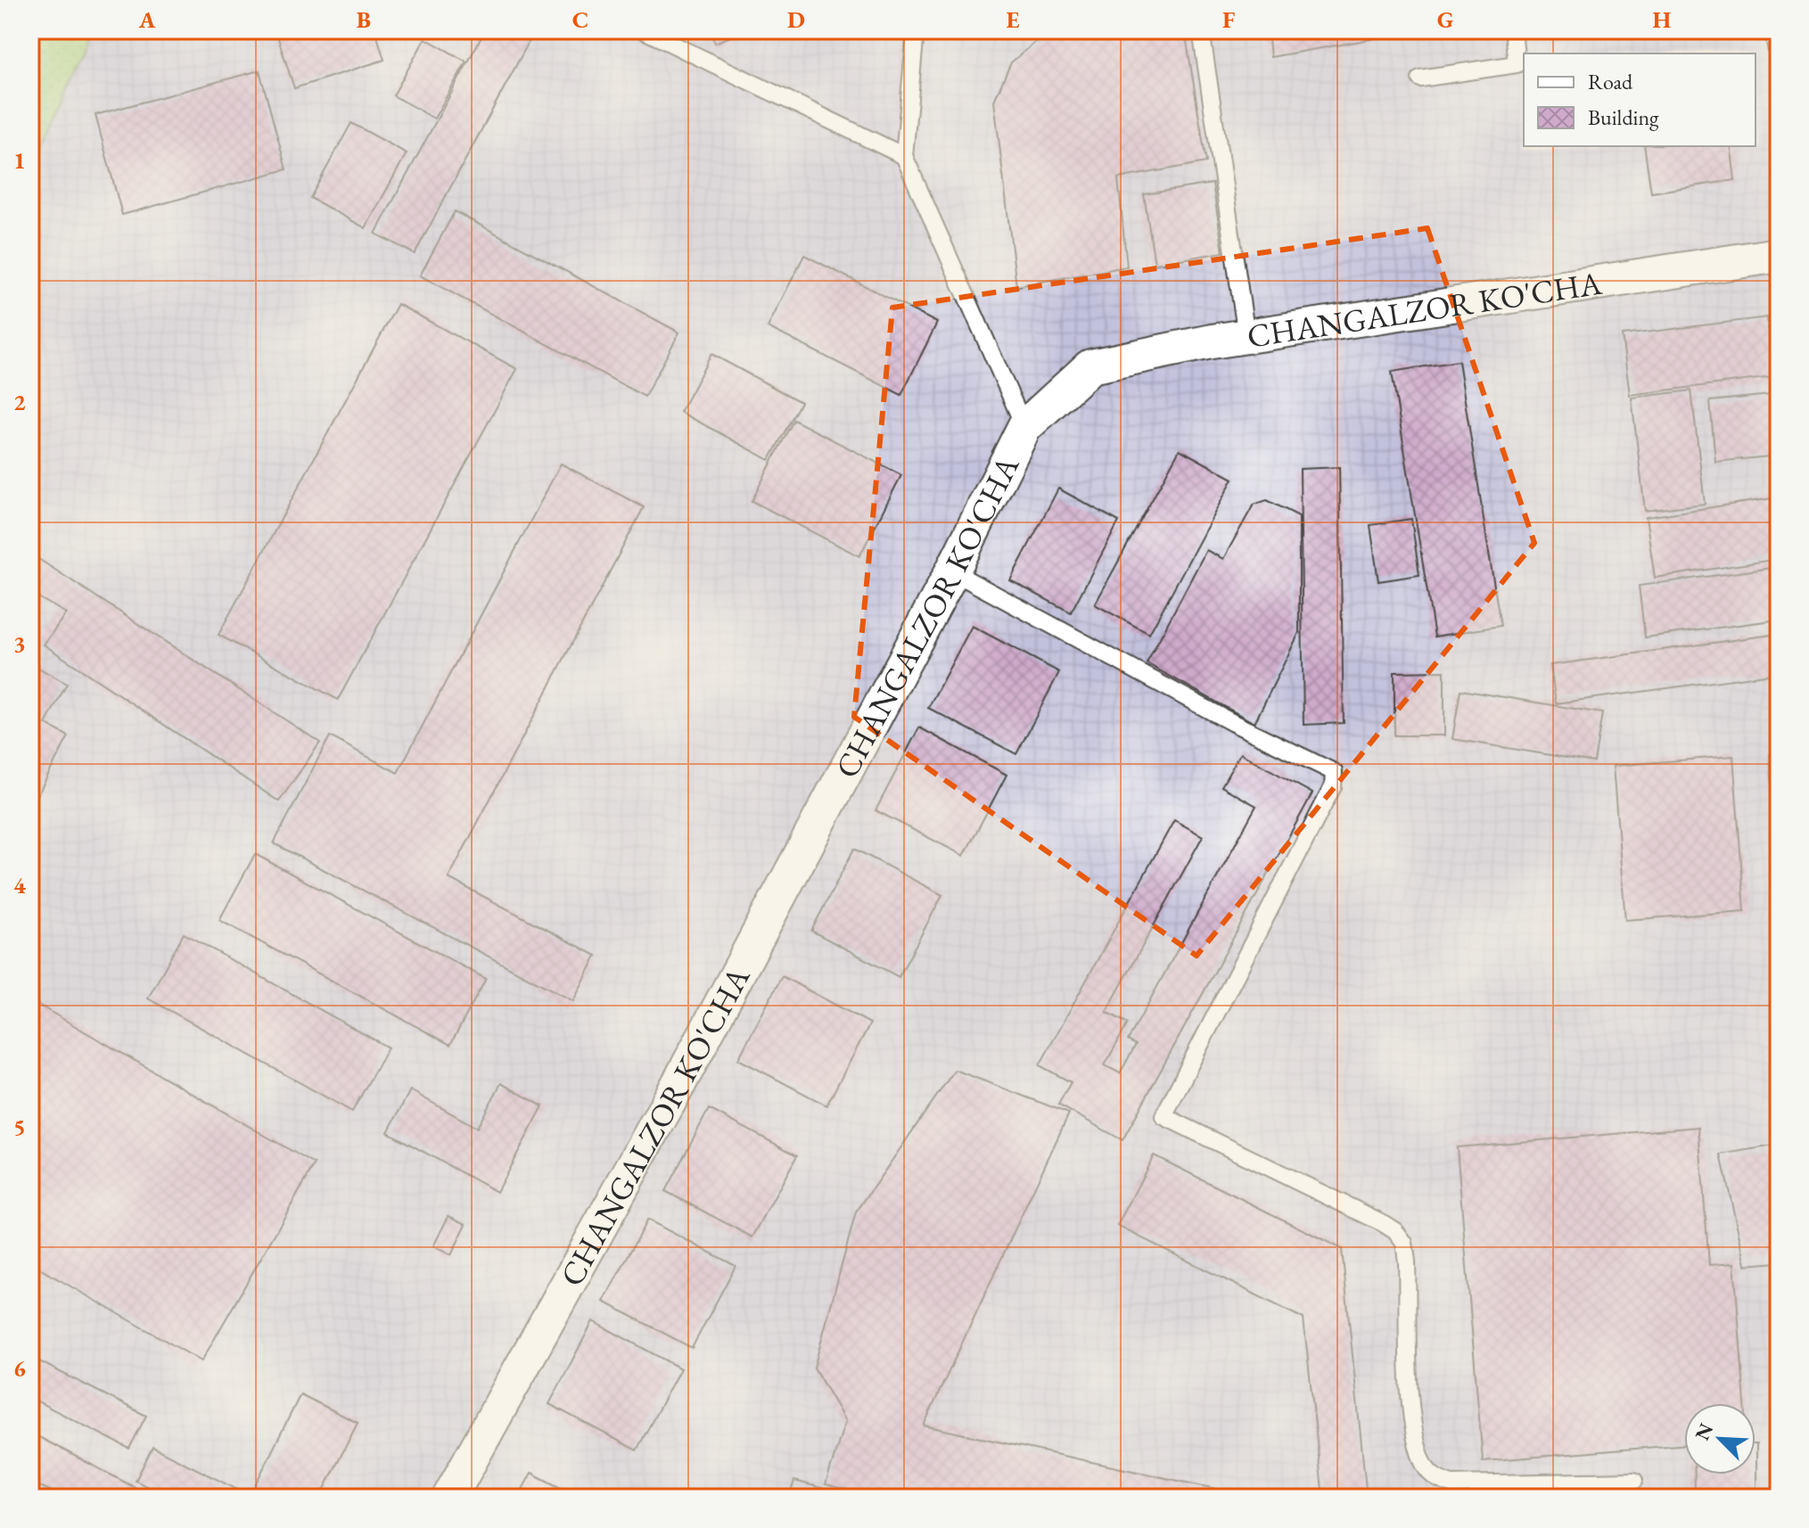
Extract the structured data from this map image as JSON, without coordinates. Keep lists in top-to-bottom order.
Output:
{
  "streets": {
    "street": ["CHANGALZOR KO'CHA"]
  },
  "legend": ["Road", "Building"],
  "north": "top left",
  "grid": {
    "columns": [
      "A",
      "B",
      "C",
      "D",
      "E",
      "F",
      "G",
      "H"
    ],
    "rows": [
      "1",
      "2",
      "3",
      "4",
      "5",
      "6"
    ]
  }
}
